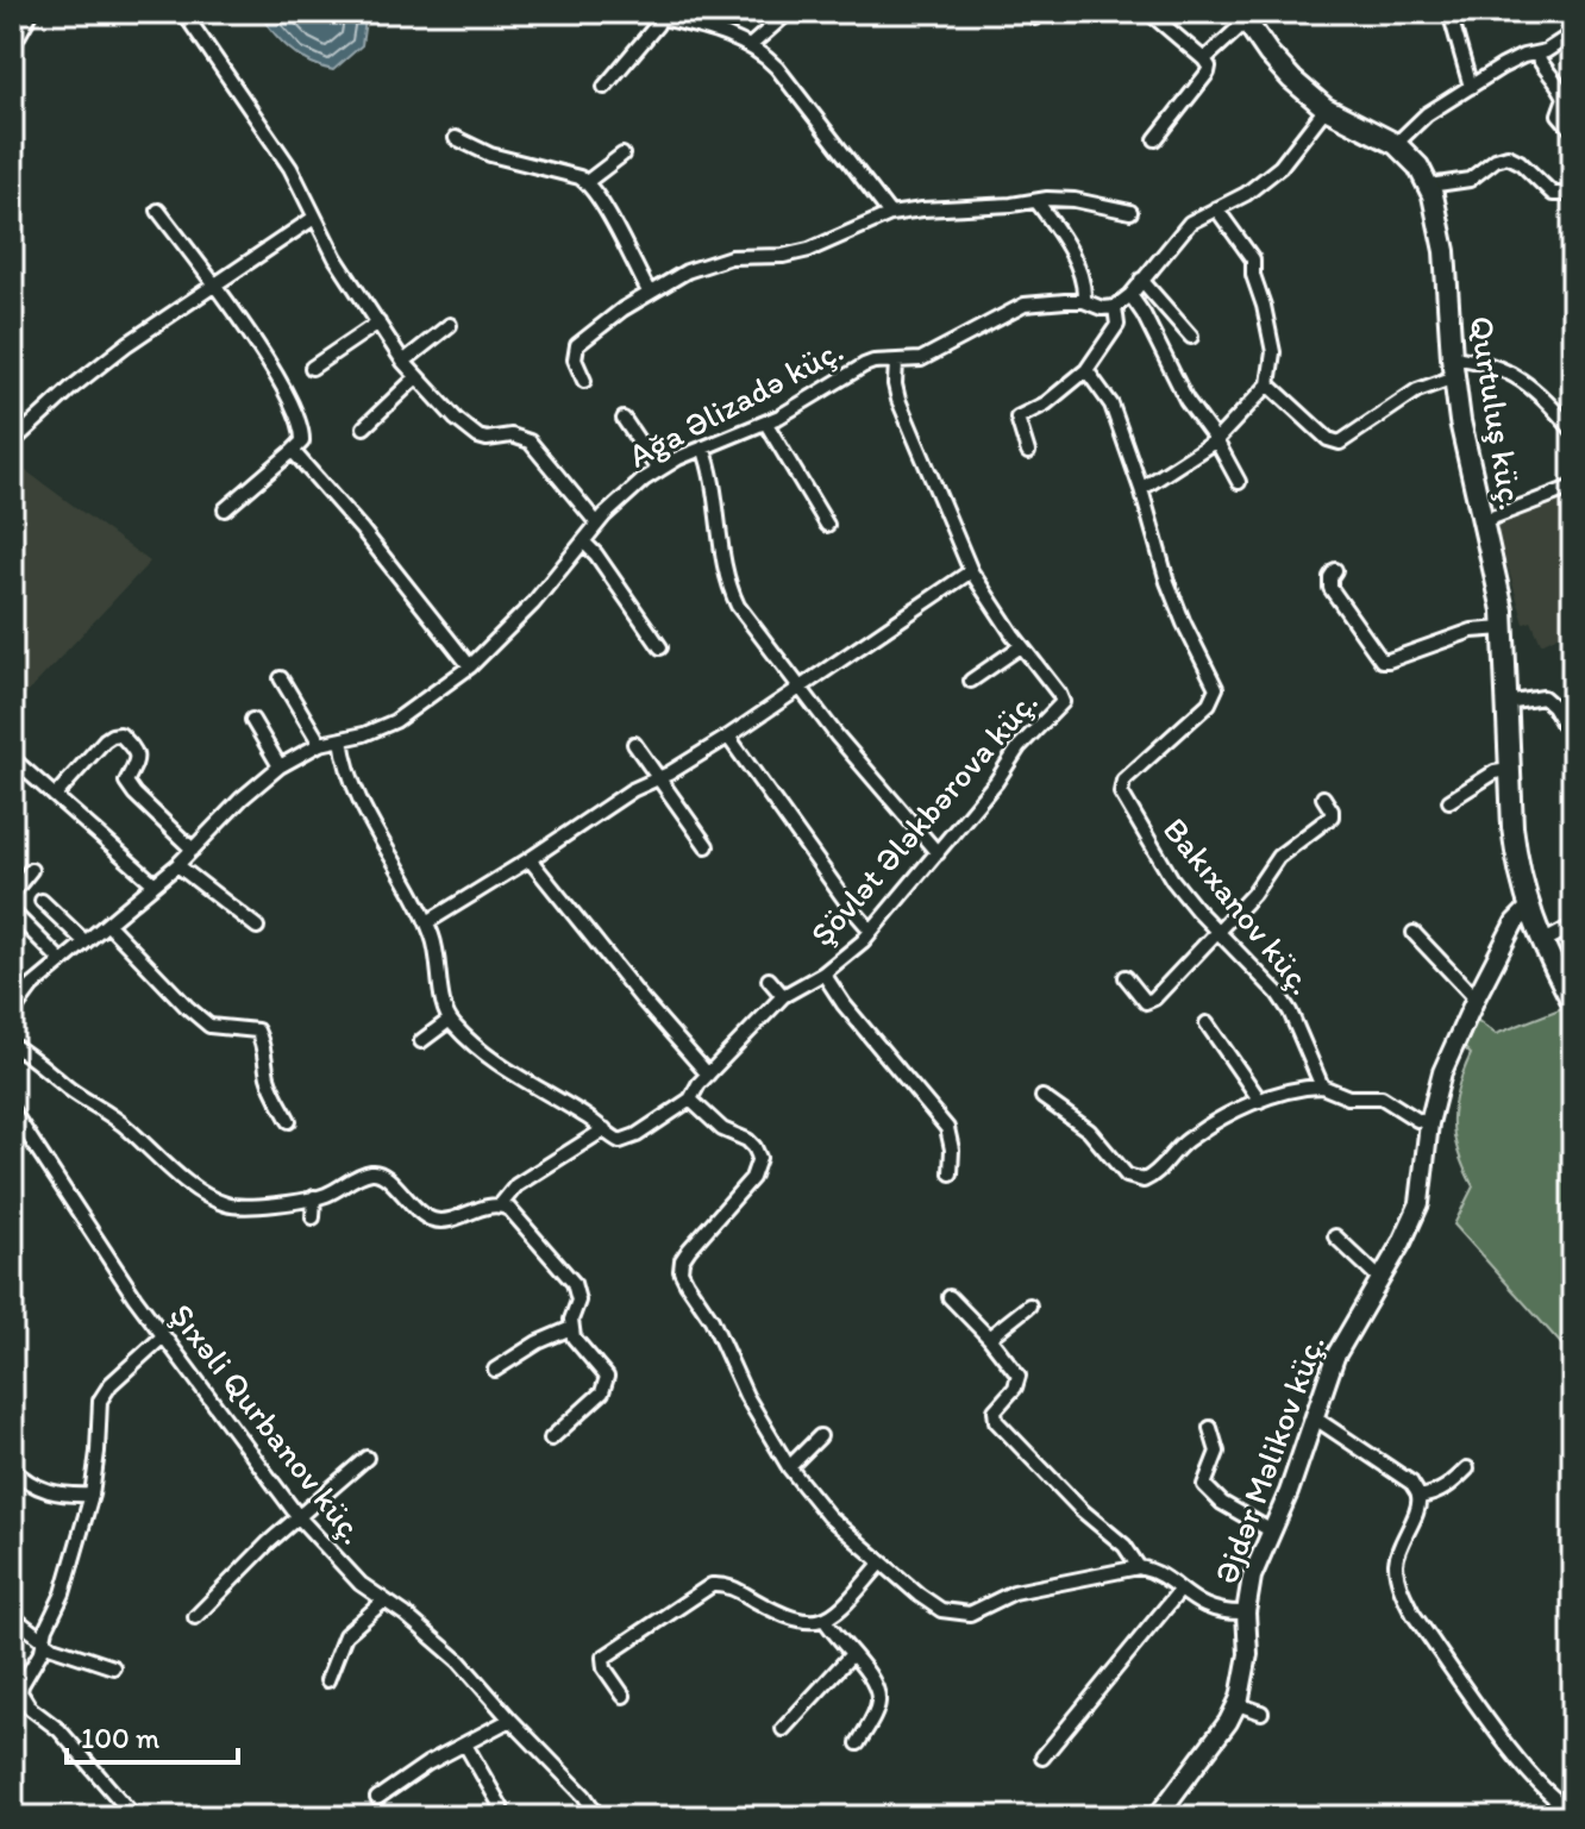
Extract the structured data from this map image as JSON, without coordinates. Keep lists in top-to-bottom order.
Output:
{
  "streets": {
    "main road": ["Qurtuluş küç."],
    "street": [
      "Ağa Əlizadə küç.",
      "Şövlət Ələkbərova küç.",
      "Bakıxanov küç.",
      "Şıxəli Qurbanov küç.",
      "Əjdər Məlikov küç."
    ]
  },
  "crossings": [
    ["Ağa Əlizadə küç.", "Şövlət Ələkbərova küç."],
    ["Qurtuluş küç.", "Əjdər Məlikov küç."]
  ],
  "scale_bar": "100 m"
}
